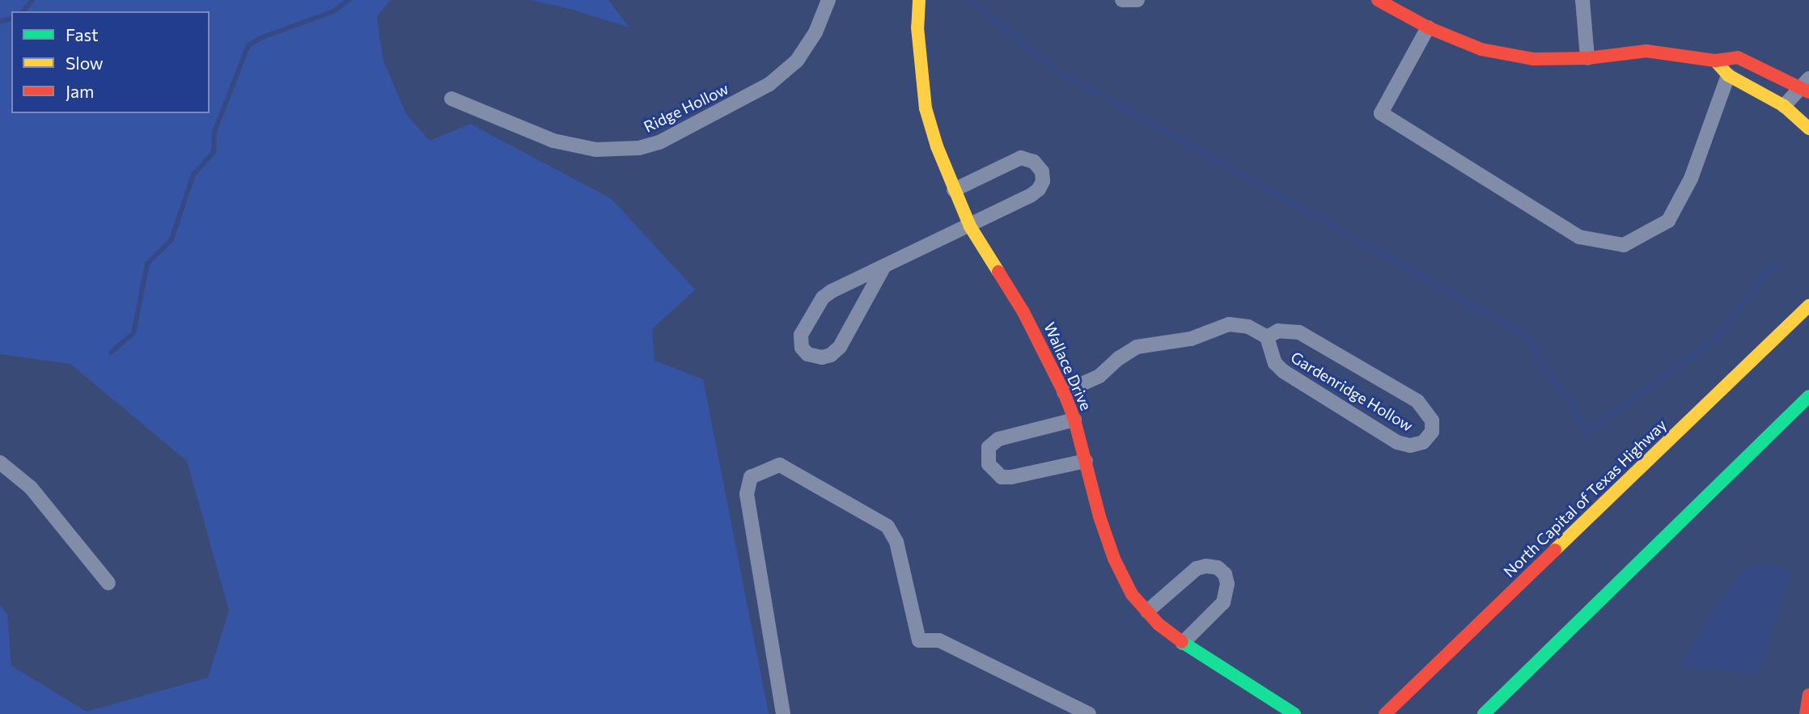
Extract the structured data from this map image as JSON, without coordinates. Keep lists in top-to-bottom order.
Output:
{
  "streets": {
    "main road": ["Wallace Drive", "North Capital of Texas Highway"],
    "street": ["Ridge Hollow", "Gardenridge Hollow"]
  },
  "legend": ["Fast", "Slow", "Jam"]
}
